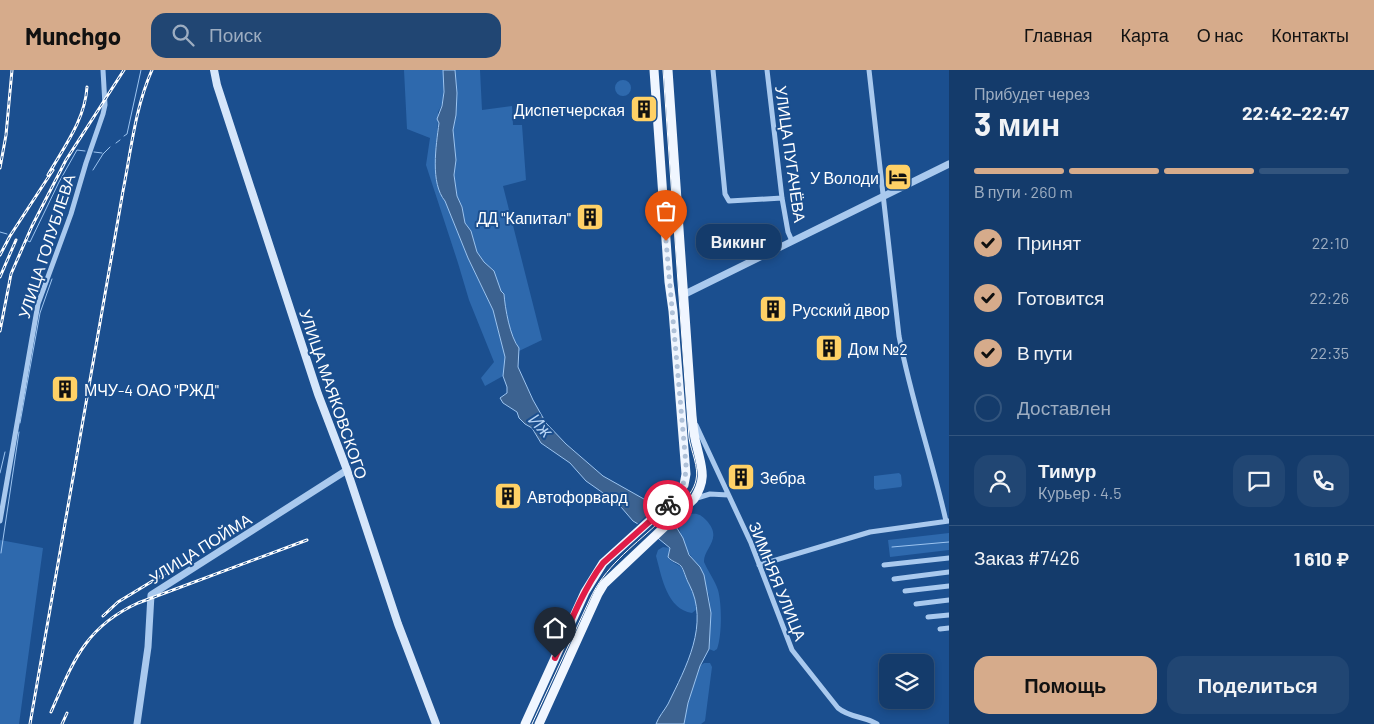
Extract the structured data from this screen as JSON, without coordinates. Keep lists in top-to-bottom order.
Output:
{
  "streets": {
    "main road": ["УЛИЦА МАЯКОВСКОГО"],
    "street": [
      "УЛИЦА ПУГАЧЁВА",
      "УЛИЦА ГОЛУБЛЕВА",
      "УЛИЦА ПОЙМА",
      "ЗИМНЯЯ УЛИЦА"
    ]
  },
  "crossings": [
    ["УЛИЦА МАЯКОВСКОГО", "УЛИЦА ПОЙМА"]
  ],
  "water": ["Иж"],
  "places": {
    "building": [
      "Диспетчерская",
      "ДД \"Капитал\"",
      "Русский двор",
      "Дом №2",
      "МЧУ-4 ОАО \"РЖД\"",
      "Зебра",
      "Автофорвард"
    ],
    "hotel": ["У Володи"],
    "other": ["Викинг"]
  },
  "page": {
    "header": "Munchgo",
    "search": "Поиск",
    "nav": [
      "Главная",
      "Карта",
      "О нас",
      "Контакты"
    ],
    "heading": ["3 мин", "Прибудет через", "22:42–22:47"],
    "panel": [
      "Тимур",
      "Курьер · 4.5",
      "Заказ #7426",
      "1 610 ₽"
    ],
    "bar": "В пути · 260 m",
    "list": [
      ["Принят", "22:10"],
      ["Готовится", "22:26"],
      ["В пути", "22:35"],
      "Доставлен"
    ],
    "bubble": "Викинг",
    "buttons": ["Помощь", "Поделиться"]
  }
}
